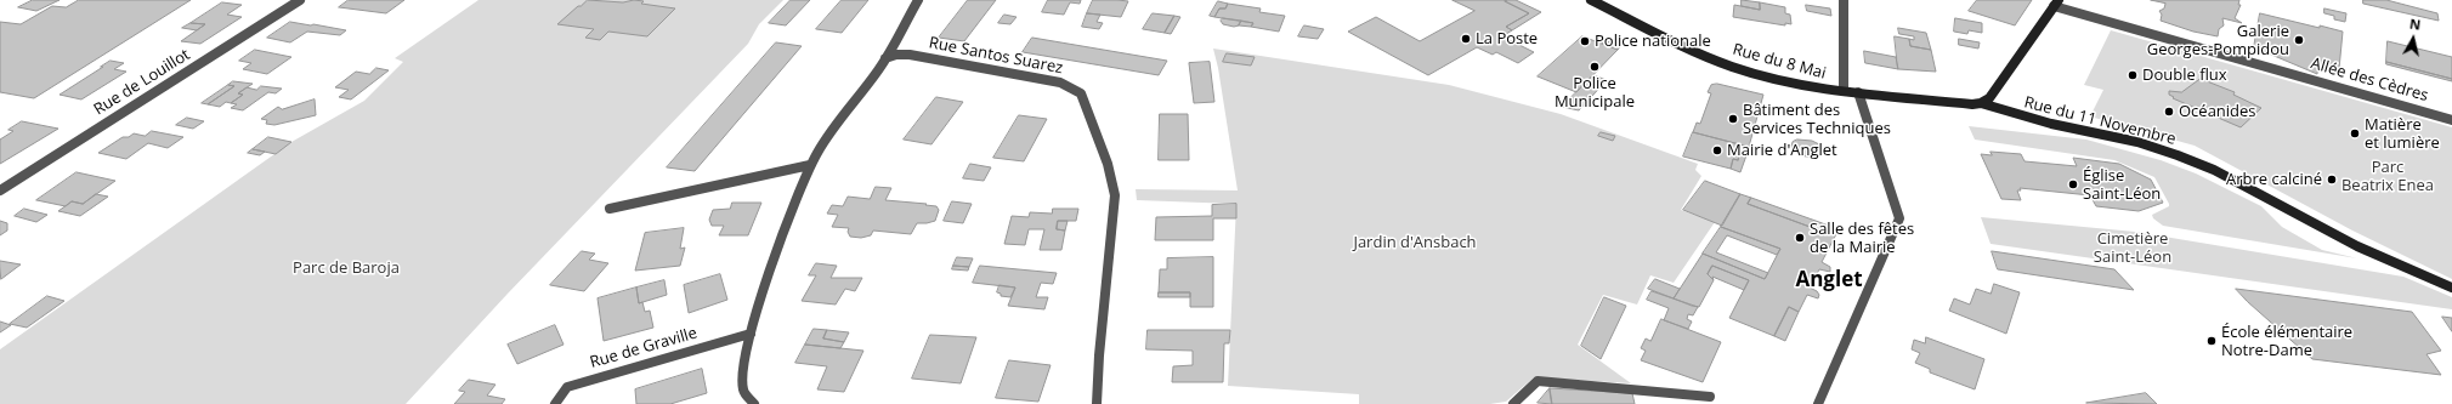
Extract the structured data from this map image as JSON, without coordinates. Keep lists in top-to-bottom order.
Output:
{
  "streets": {
    "street": [
      "Rue Santos Suarez",
      "Rue du 8 Mai",
      "Allée des Cèdres",
      "Rue de Louillot",
      "Rue du 11 Novembre",
      "Rue de Graville"
    ]
  },
  "crossings": [
    ["Rue du 8 Mai", "Rue du 11 Novembre"]
  ],
  "districts": ["Anglet"],
  "parks": [
    "Parc Beatrix Enea",
    "Cimetière Saint-Léon",
    "Jardin d'Ansbach",
    "Parc de Baroja"
  ],
  "places": [
    "La Poste",
    "Galerie Georges-Pompidou",
    "Police nationale",
    "Police Municipale",
    "Double flux",
    "Océanides",
    "Bâtiment des Services Techniques",
    "Matière et lumière",
    "Mairie d'Anglet",
    "Arbre calciné",
    "Église Saint-Léon",
    "Salle des fêtes de la Mairie",
    "École élémentaire Notre-Dame"
  ],
  "north": "top"
}
